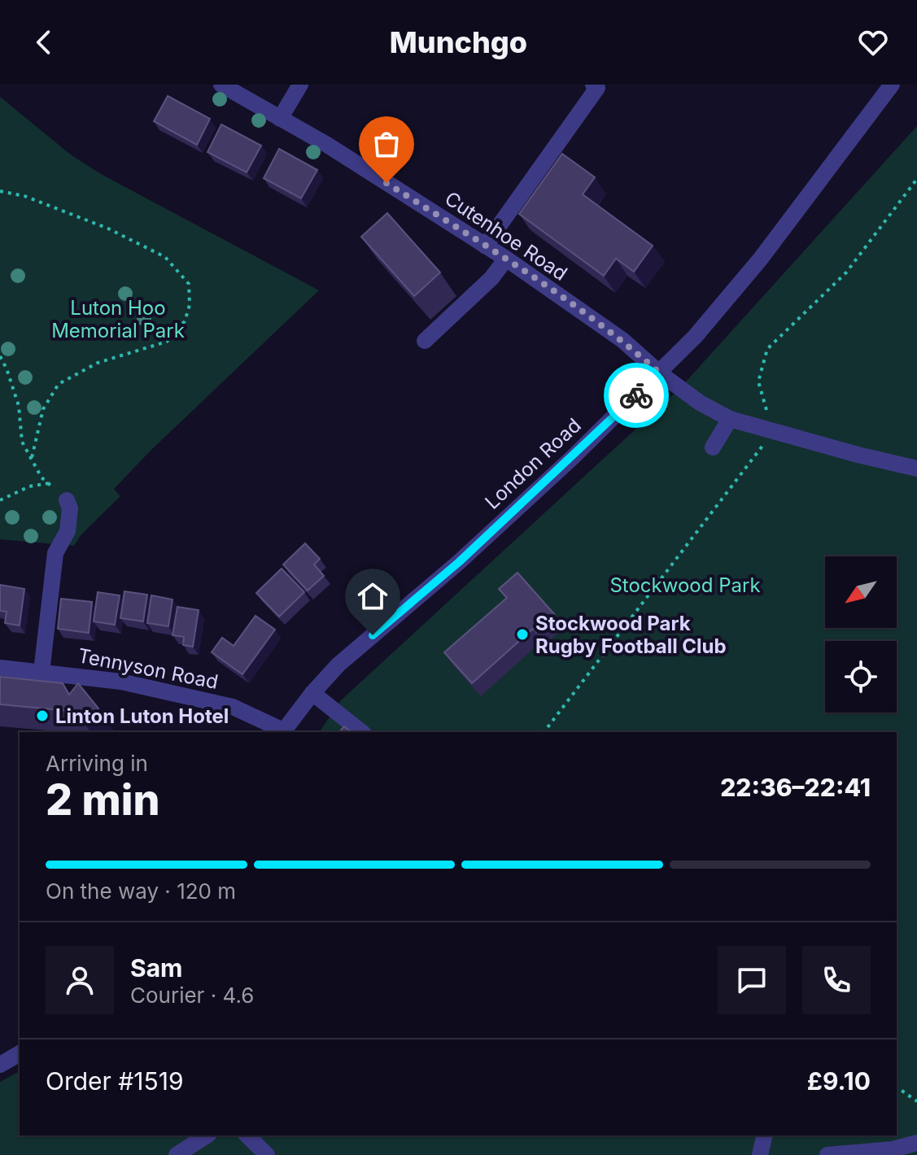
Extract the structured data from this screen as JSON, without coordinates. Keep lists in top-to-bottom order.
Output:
{
  "streets": {
    "street": ["Cutenhoe Road", "London Road", "Tennyson Road"]
  },
  "crossings": [
    ["Cutenhoe Road", "London Road"],
    ["London Road", "Tennyson Road"]
  ],
  "parks": ["Luton Hoo Memorial Park", "Stockwood Park"],
  "places": ["Stockwood Park Rugby Football Club", "Linton Luton Hotel"],
  "north": "bottom left",
  "page": {
    "header": "Munchgo",
    "heading": ["2 min", "Arriving in", "22:36–22:41"],
    "panel": [
      "Sam",
      "Courier · 4.6",
      "Order #1519",
      "£9.10"
    ],
    "bar": "On the way · 120 m"
  }
}
